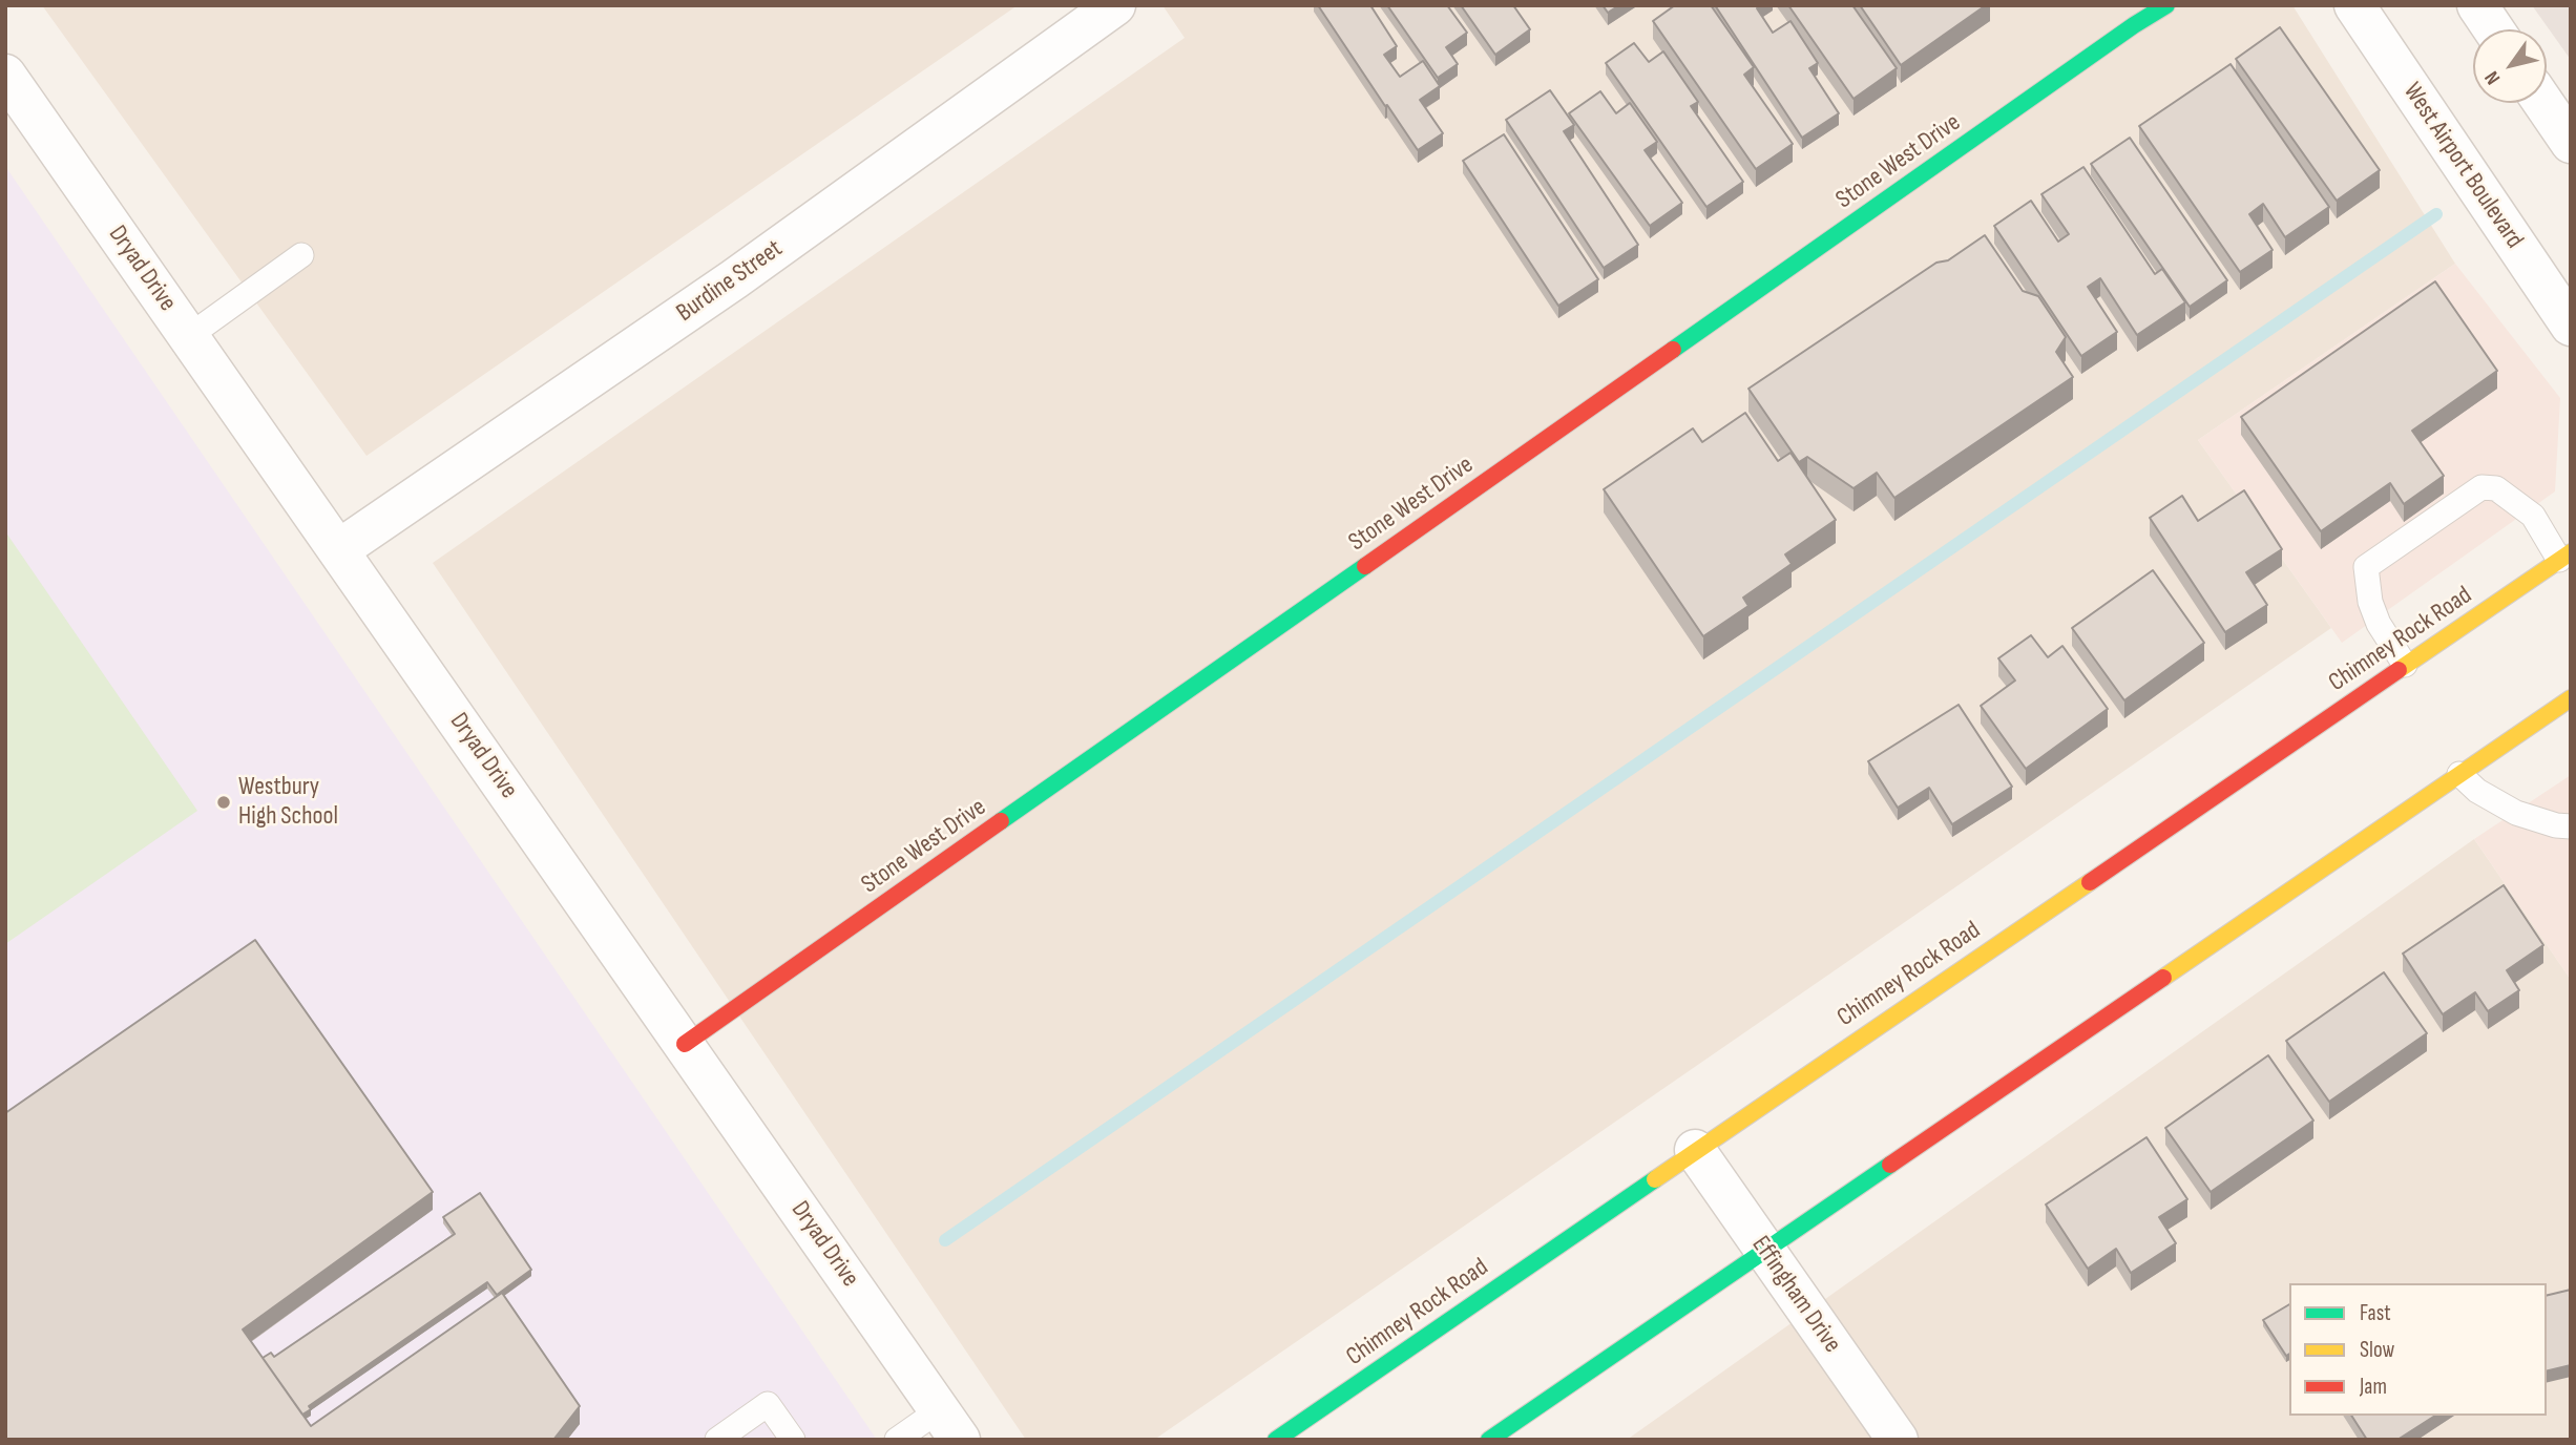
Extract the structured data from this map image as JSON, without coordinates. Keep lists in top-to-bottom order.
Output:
{
  "streets": {
    "main road": ["Stone West Drive", "Chimney Rock Road"],
    "street": [
      "West Airport Boulevard",
      "Dryad Drive",
      "Burdine Street",
      "Effingham Drive"
    ]
  },
  "crossings": [
    ["Stone West Drive", "Dryad Drive"],
    ["Dryad Drive", "Burdine Street"],
    ["Chimney Rock Road", "Effingham Drive"]
  ],
  "places": ["Westbury High School"],
  "legend": ["Fast", "Slow", "Jam"],
  "north": "bottom left"
}
